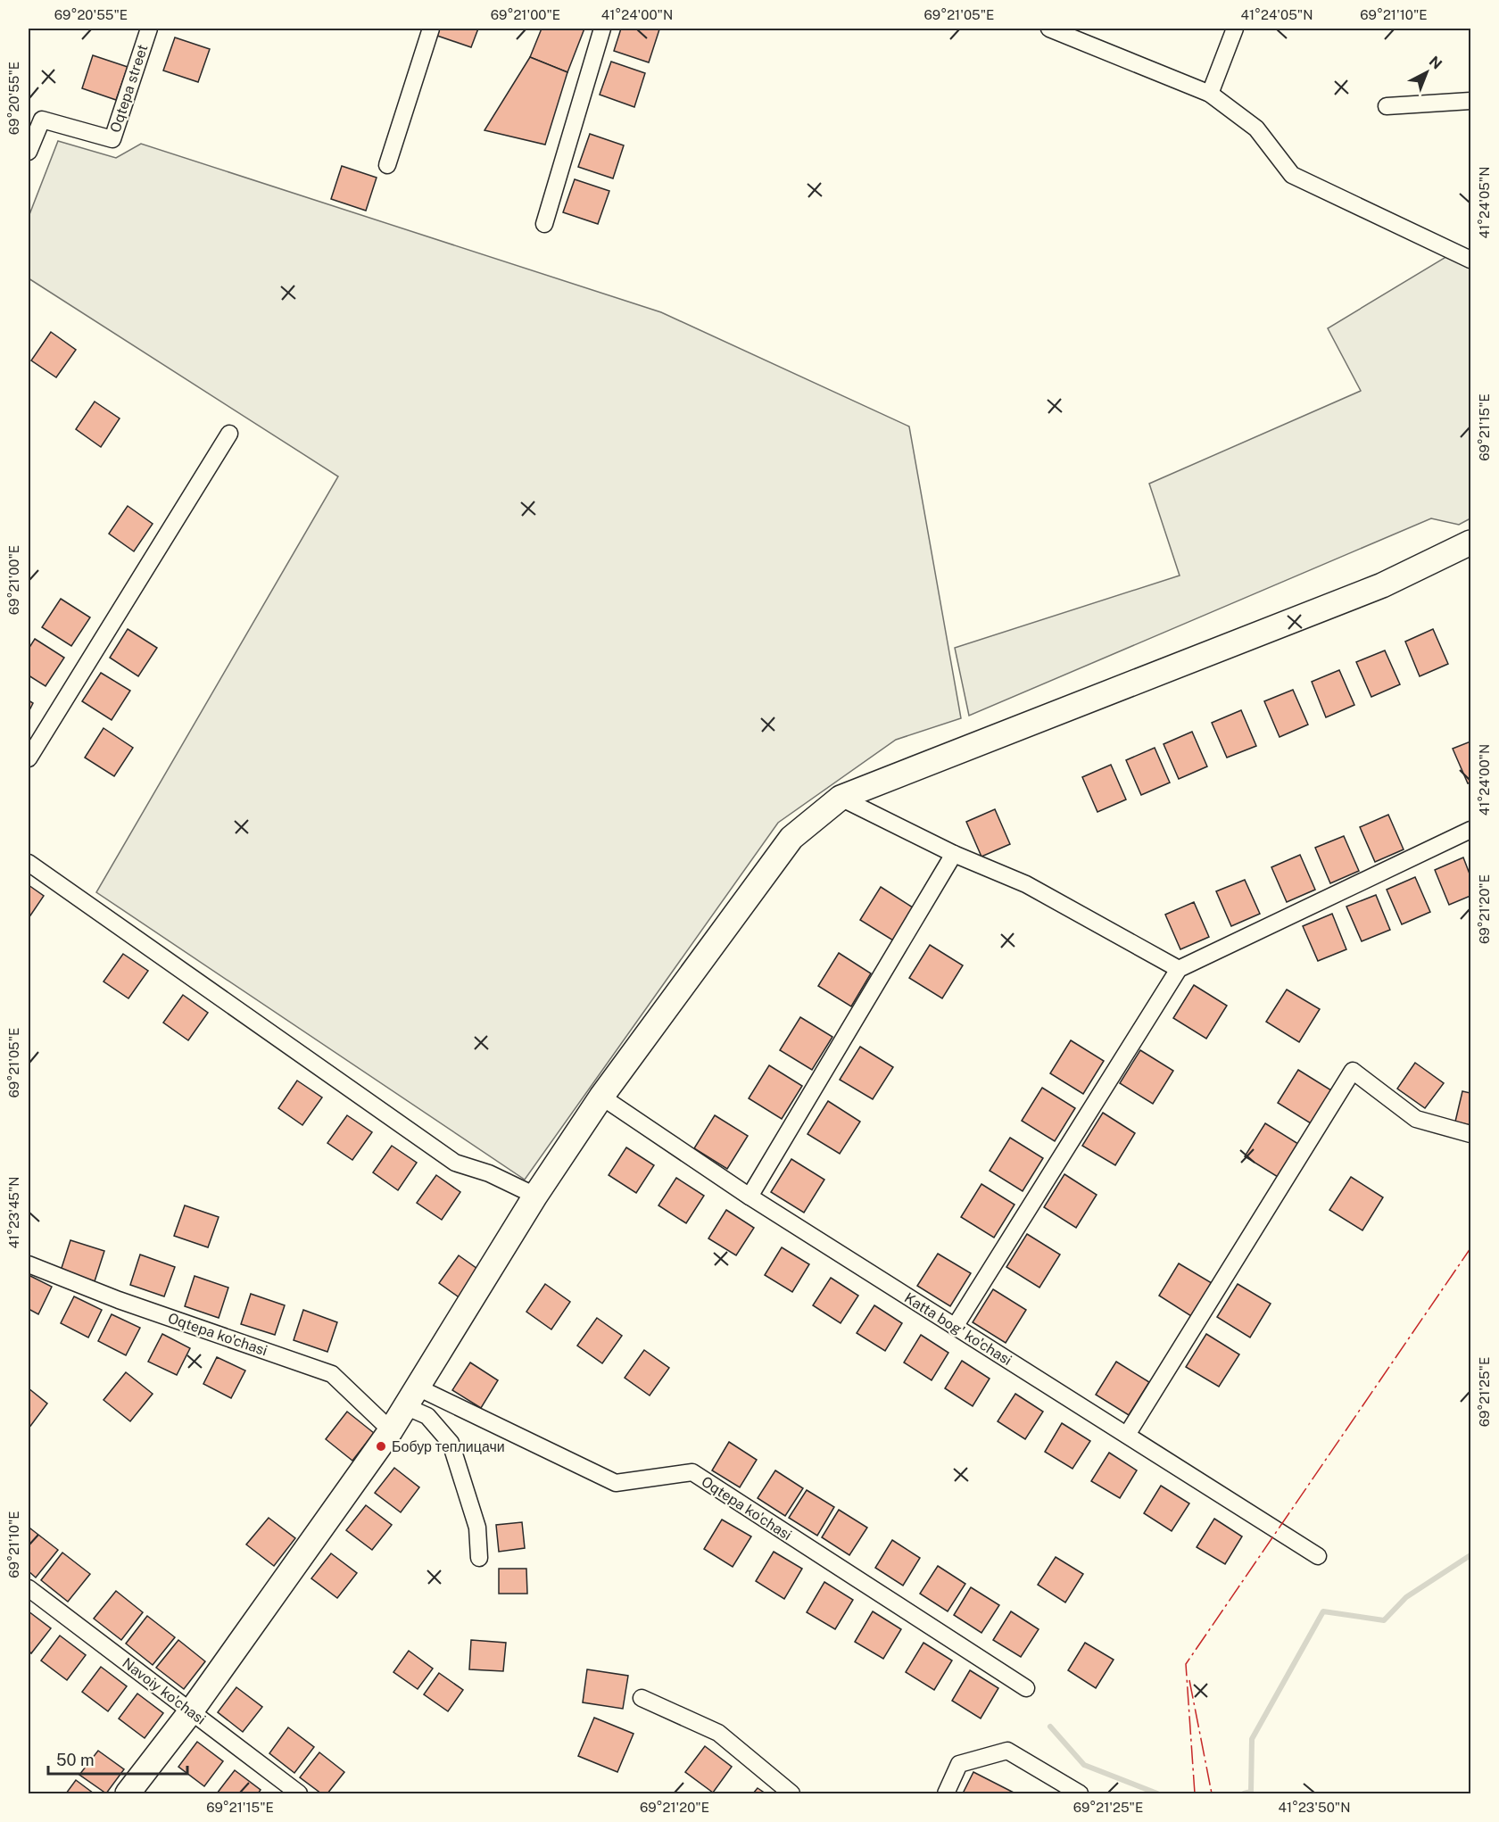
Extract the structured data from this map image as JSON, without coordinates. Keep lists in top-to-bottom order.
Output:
{
  "streets": {
    "street": [
      "Oqtepa street",
      "Katta bog' ko'chasi",
      "Oqtepa ko'chasi",
      "Navoiy ko'chasi"
    ]
  },
  "places": ["Бобур теплицачи"],
  "scale_bar": "50 m",
  "north": "top right",
  "coordinates": [
    "69°20'55\"E",
    "69°21'00\"E",
    "41°24'00\"N",
    "69°21'05\"E",
    "41°24'05\"N",
    "69°21'10\"E",
    "69°21'15\"E",
    "69°21'20\"E",
    "41°23'45\"N",
    "69°21'25\"E",
    "41°23'50\"N"
  ]
}
